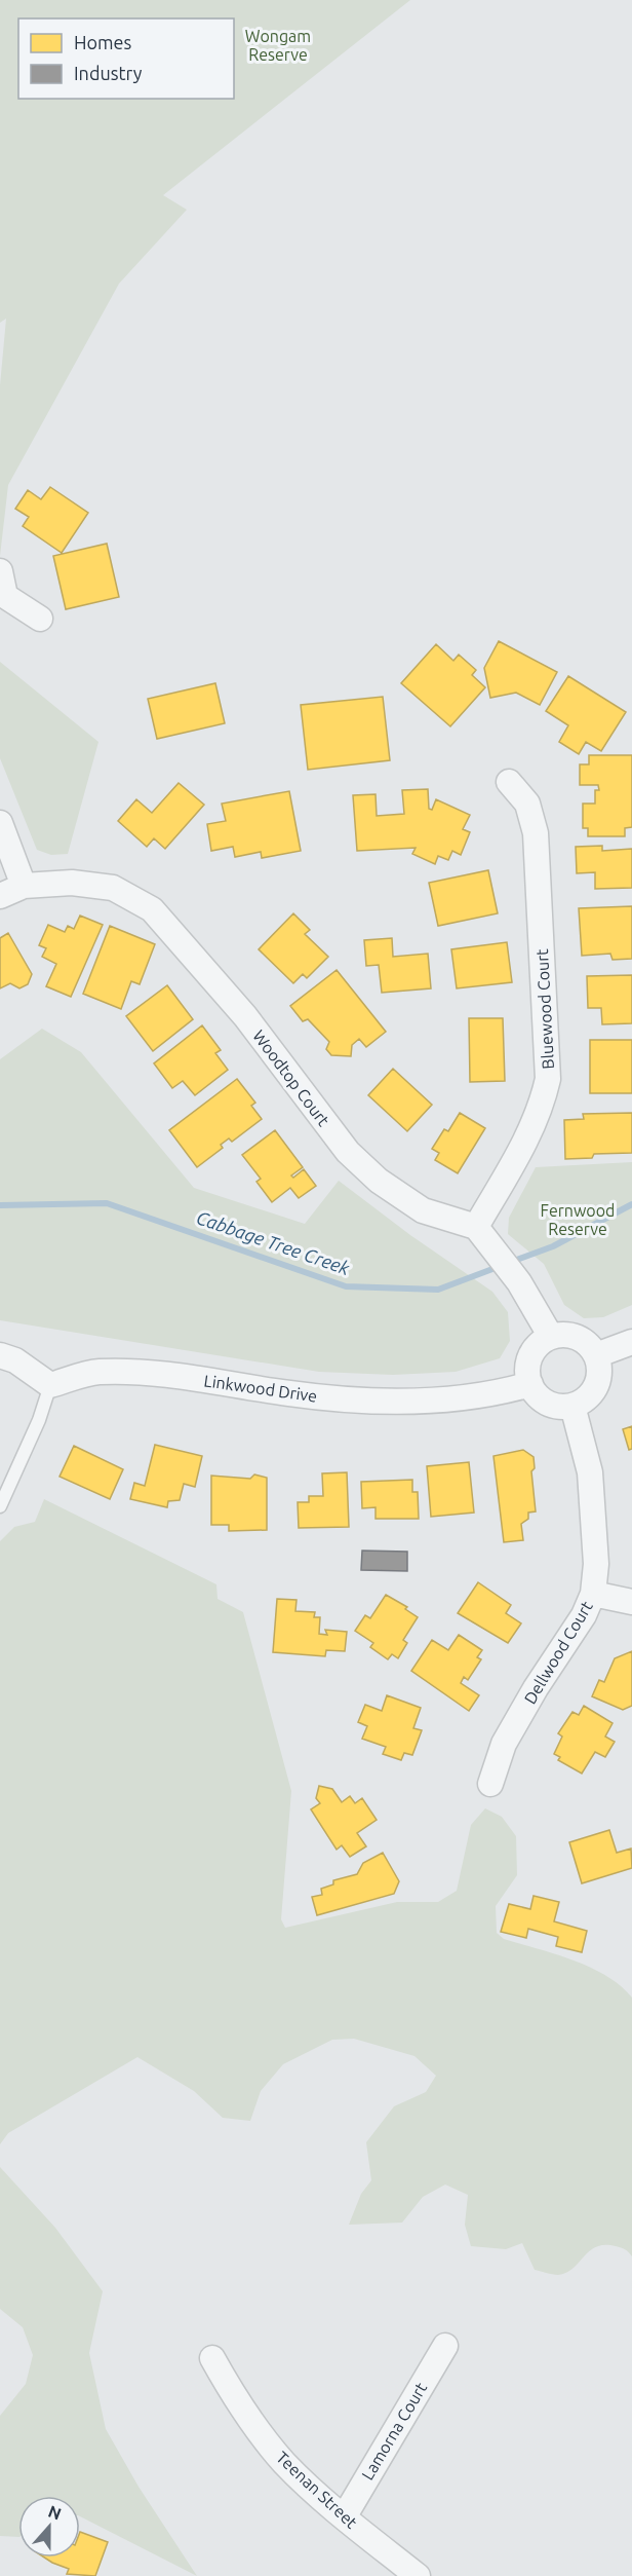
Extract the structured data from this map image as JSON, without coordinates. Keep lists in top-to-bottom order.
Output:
{
  "streets": {
    "street": [
      "Bluewood Court",
      "Woodtop Court",
      "Linkwood Drive",
      "Dellwood Court",
      "Lamorna Court",
      "Teenan Street"
    ]
  },
  "crossings": [
    ["Bluewood Court", "Woodtop Court"],
    ["Linkwood Drive", "Dellwood Court"],
    ["Lamorna Court", "Teenan Street"]
  ],
  "water": ["Cabbage Tree Creek"],
  "parks": ["Wongam Reserve", "Fernwood Reserve"],
  "legend": ["Homes", "Industry"],
  "north": "top"
}
